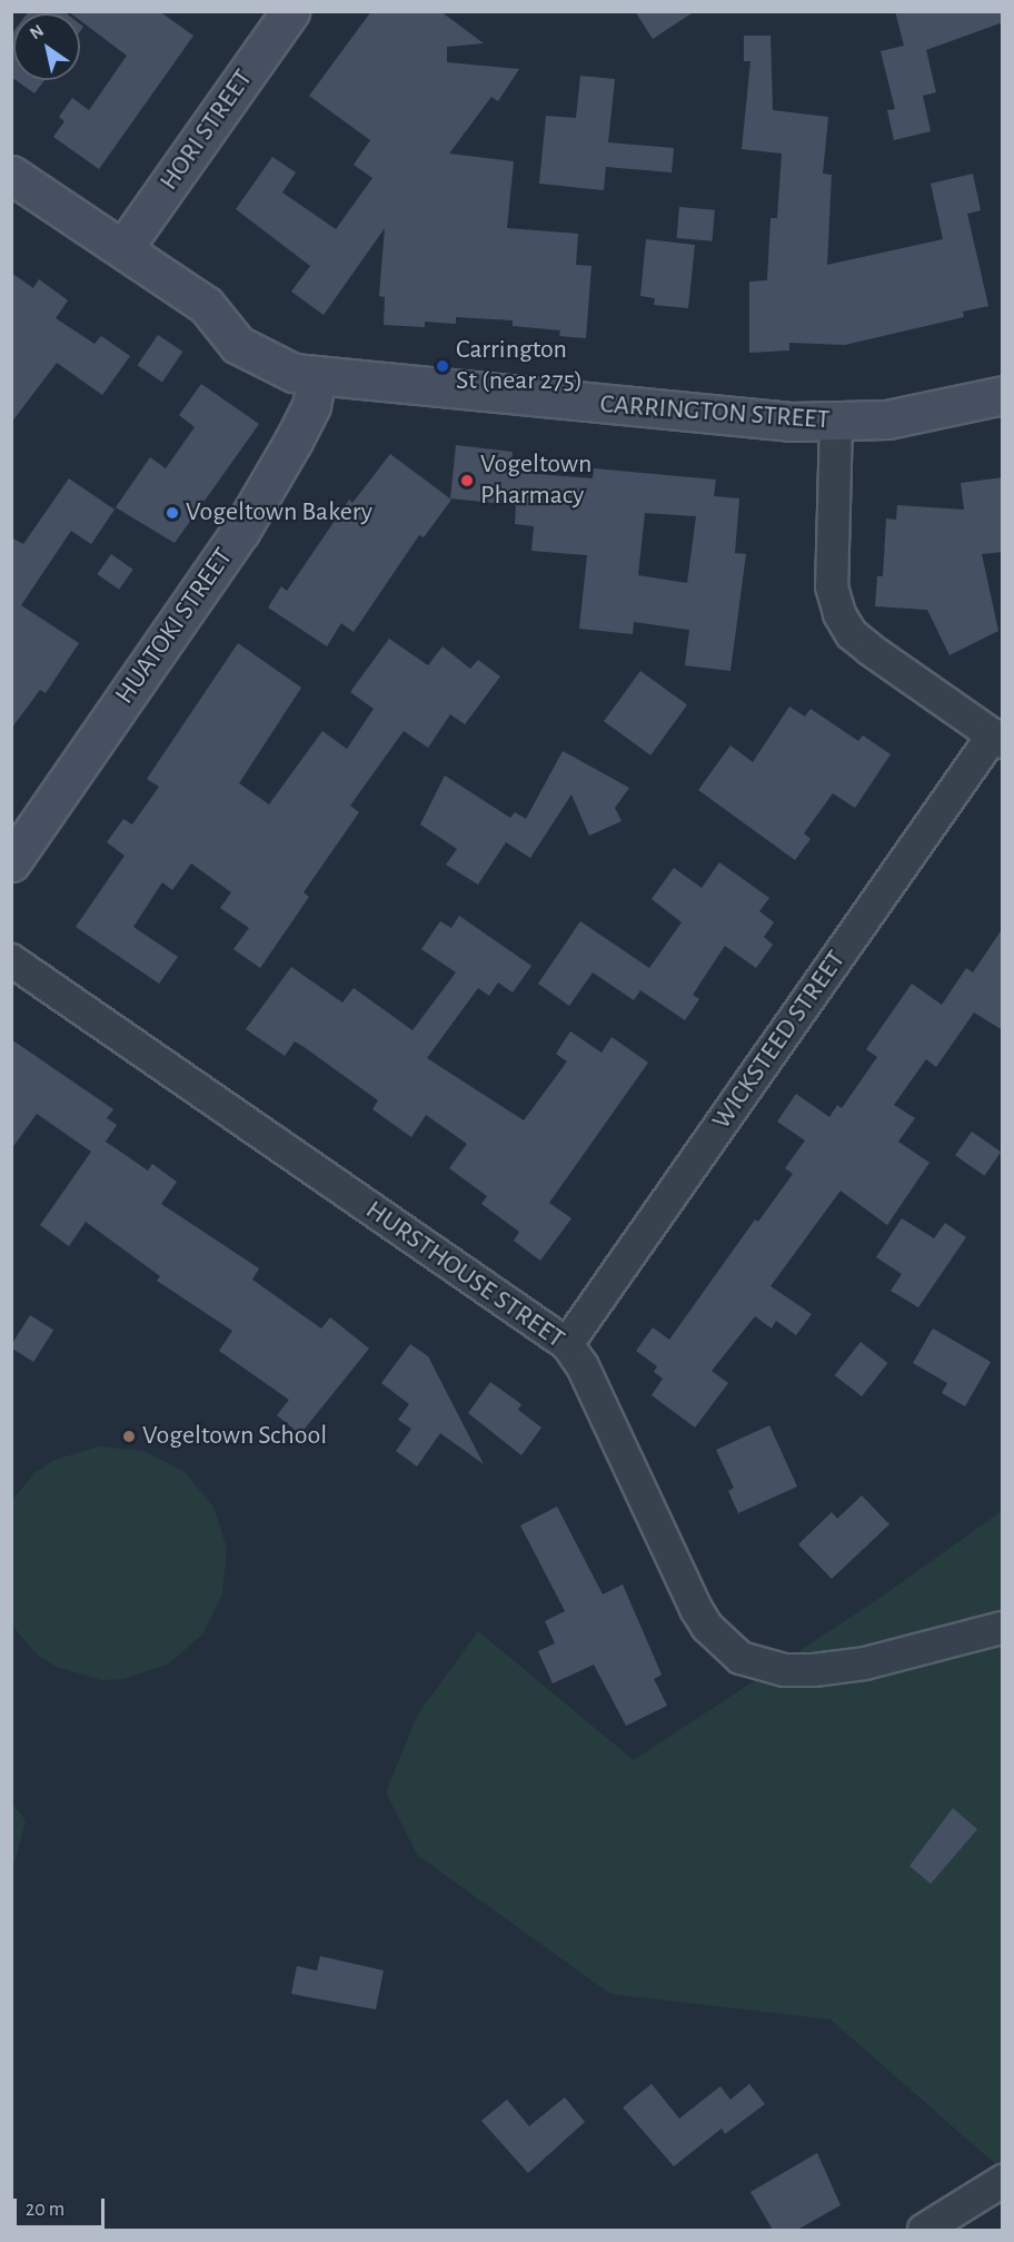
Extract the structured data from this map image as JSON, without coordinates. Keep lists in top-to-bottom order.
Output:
{
  "streets": {
    "main road": ["HORI STREET", "CARRINGTON STREET", "HUATOKI STREET"],
    "street": ["WICKSTEED STREET", "HURSTHOUSE STREET"]
  },
  "crossings": [
    ["HORI STREET", "CARRINGTON STREET"],
    ["CARRINGTON STREET", "HUATOKI STREET"],
    ["WICKSTEED STREET", "HURSTHOUSE STREET"]
  ],
  "places": [
    "Carrington St (near 275)",
    "Vogeltown Pharmacy",
    "Vogeltown Bakery",
    "Vogeltown School"
  ],
  "scale_bar": "20 m",
  "north": "top left"
}
